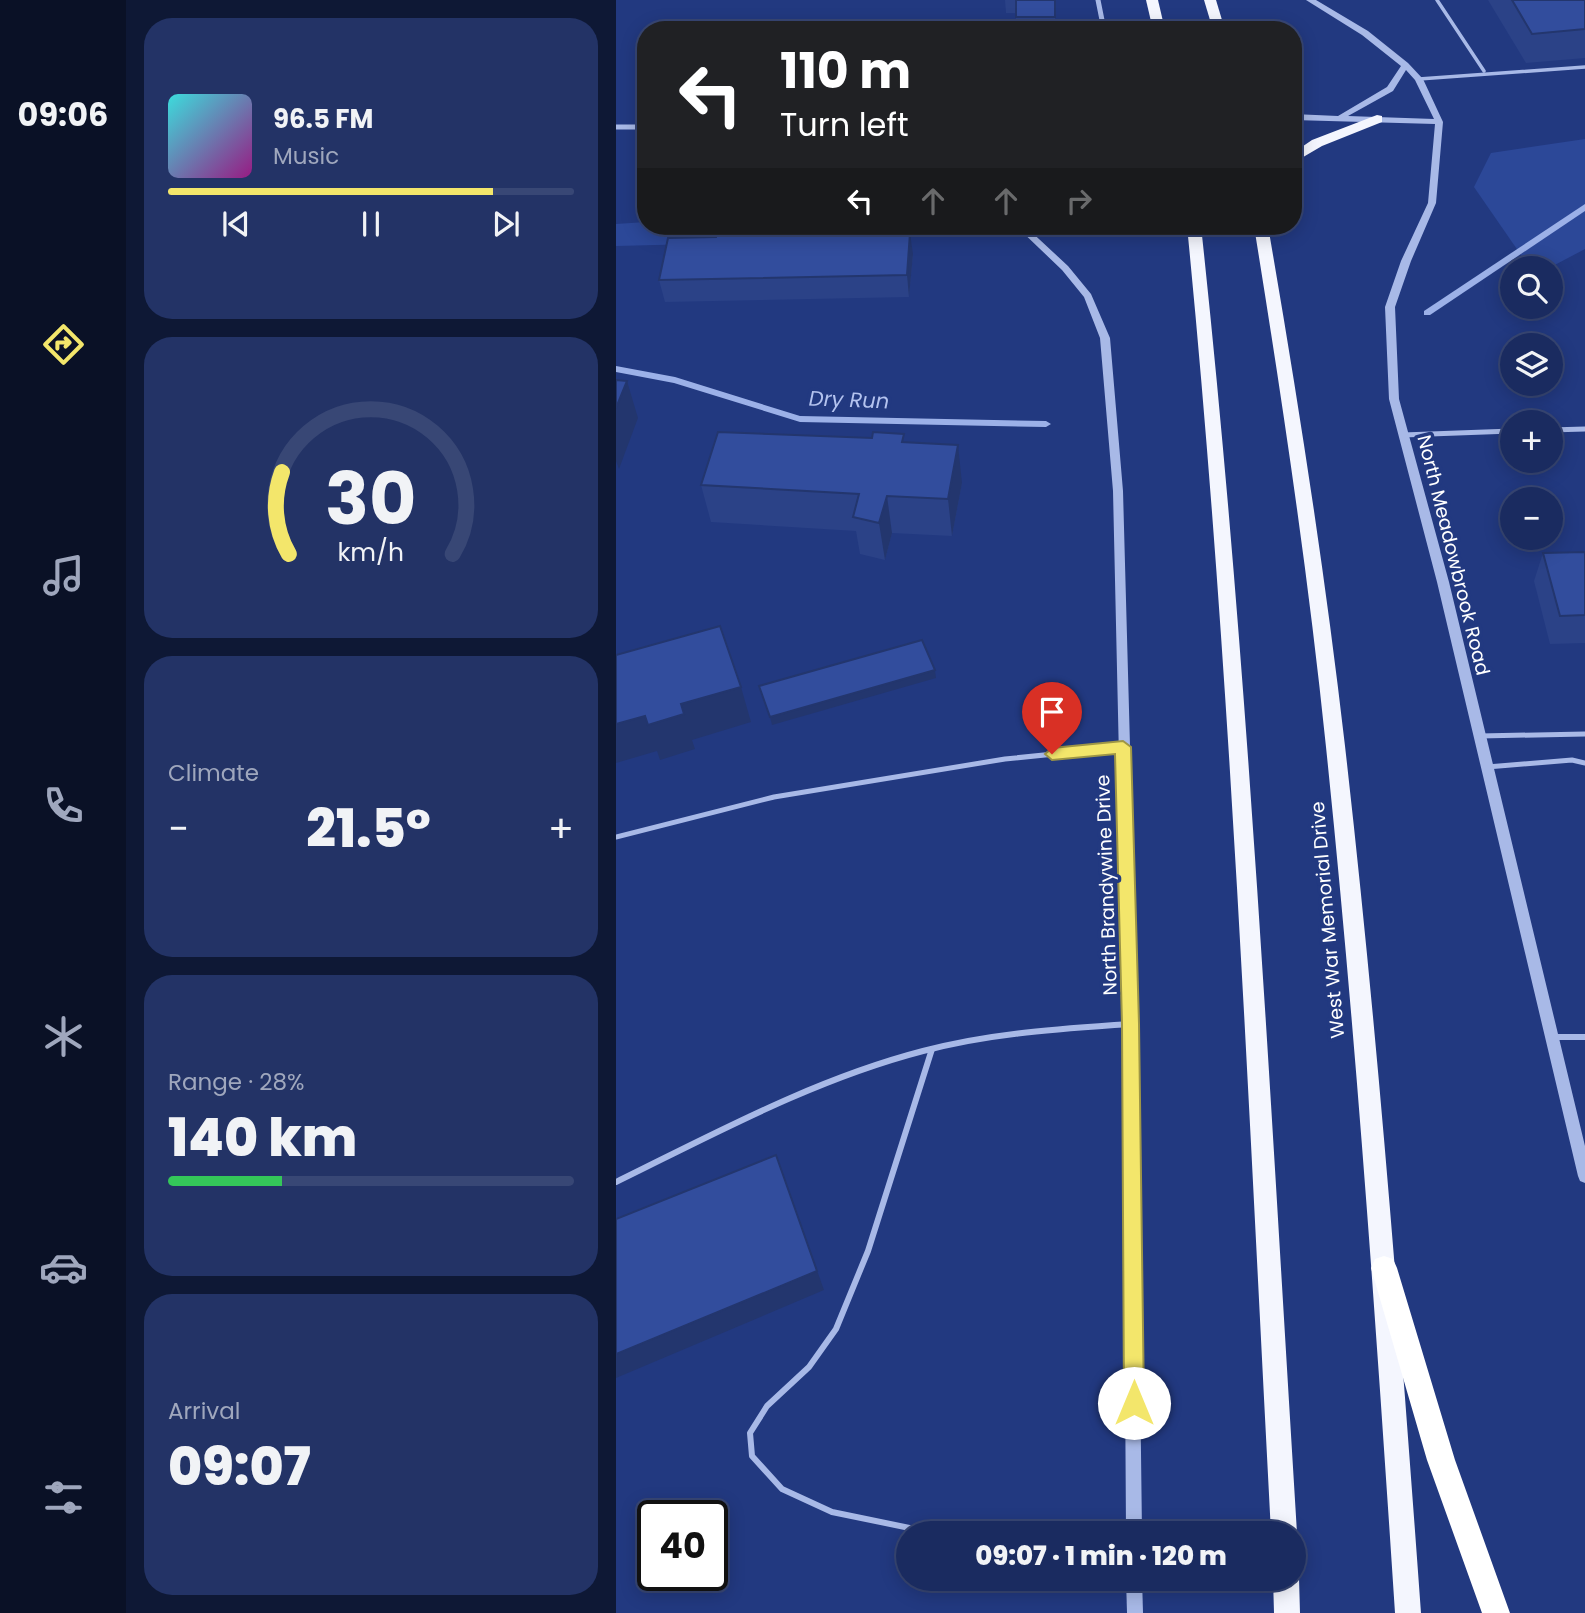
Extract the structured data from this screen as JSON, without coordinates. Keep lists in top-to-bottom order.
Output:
{
  "streets": {
    "highway": ["West War Memorial Drive"],
    "street": ["North Meadowbrook Road", "North Brandywine Drive"]
  },
  "water": ["Dry Run"],
  "page": {
    "tabs": "09:06",
    "turn": ["110 m", "Turn left"],
    "song": ["96.5 FM", "Music"],
    "map_buttons": ["+", "−"],
    "tile": [
      "Climate",
      ["Range · 28%", "140 km"],
      ["Arrival", "09:07"]
    ],
    "heat": ["−", "21.5°", "+"],
    "limit": "40",
    "trip": "09:07 · 1 min · 120 m",
    "gauge": ["30", "km/h"]
  }
}
